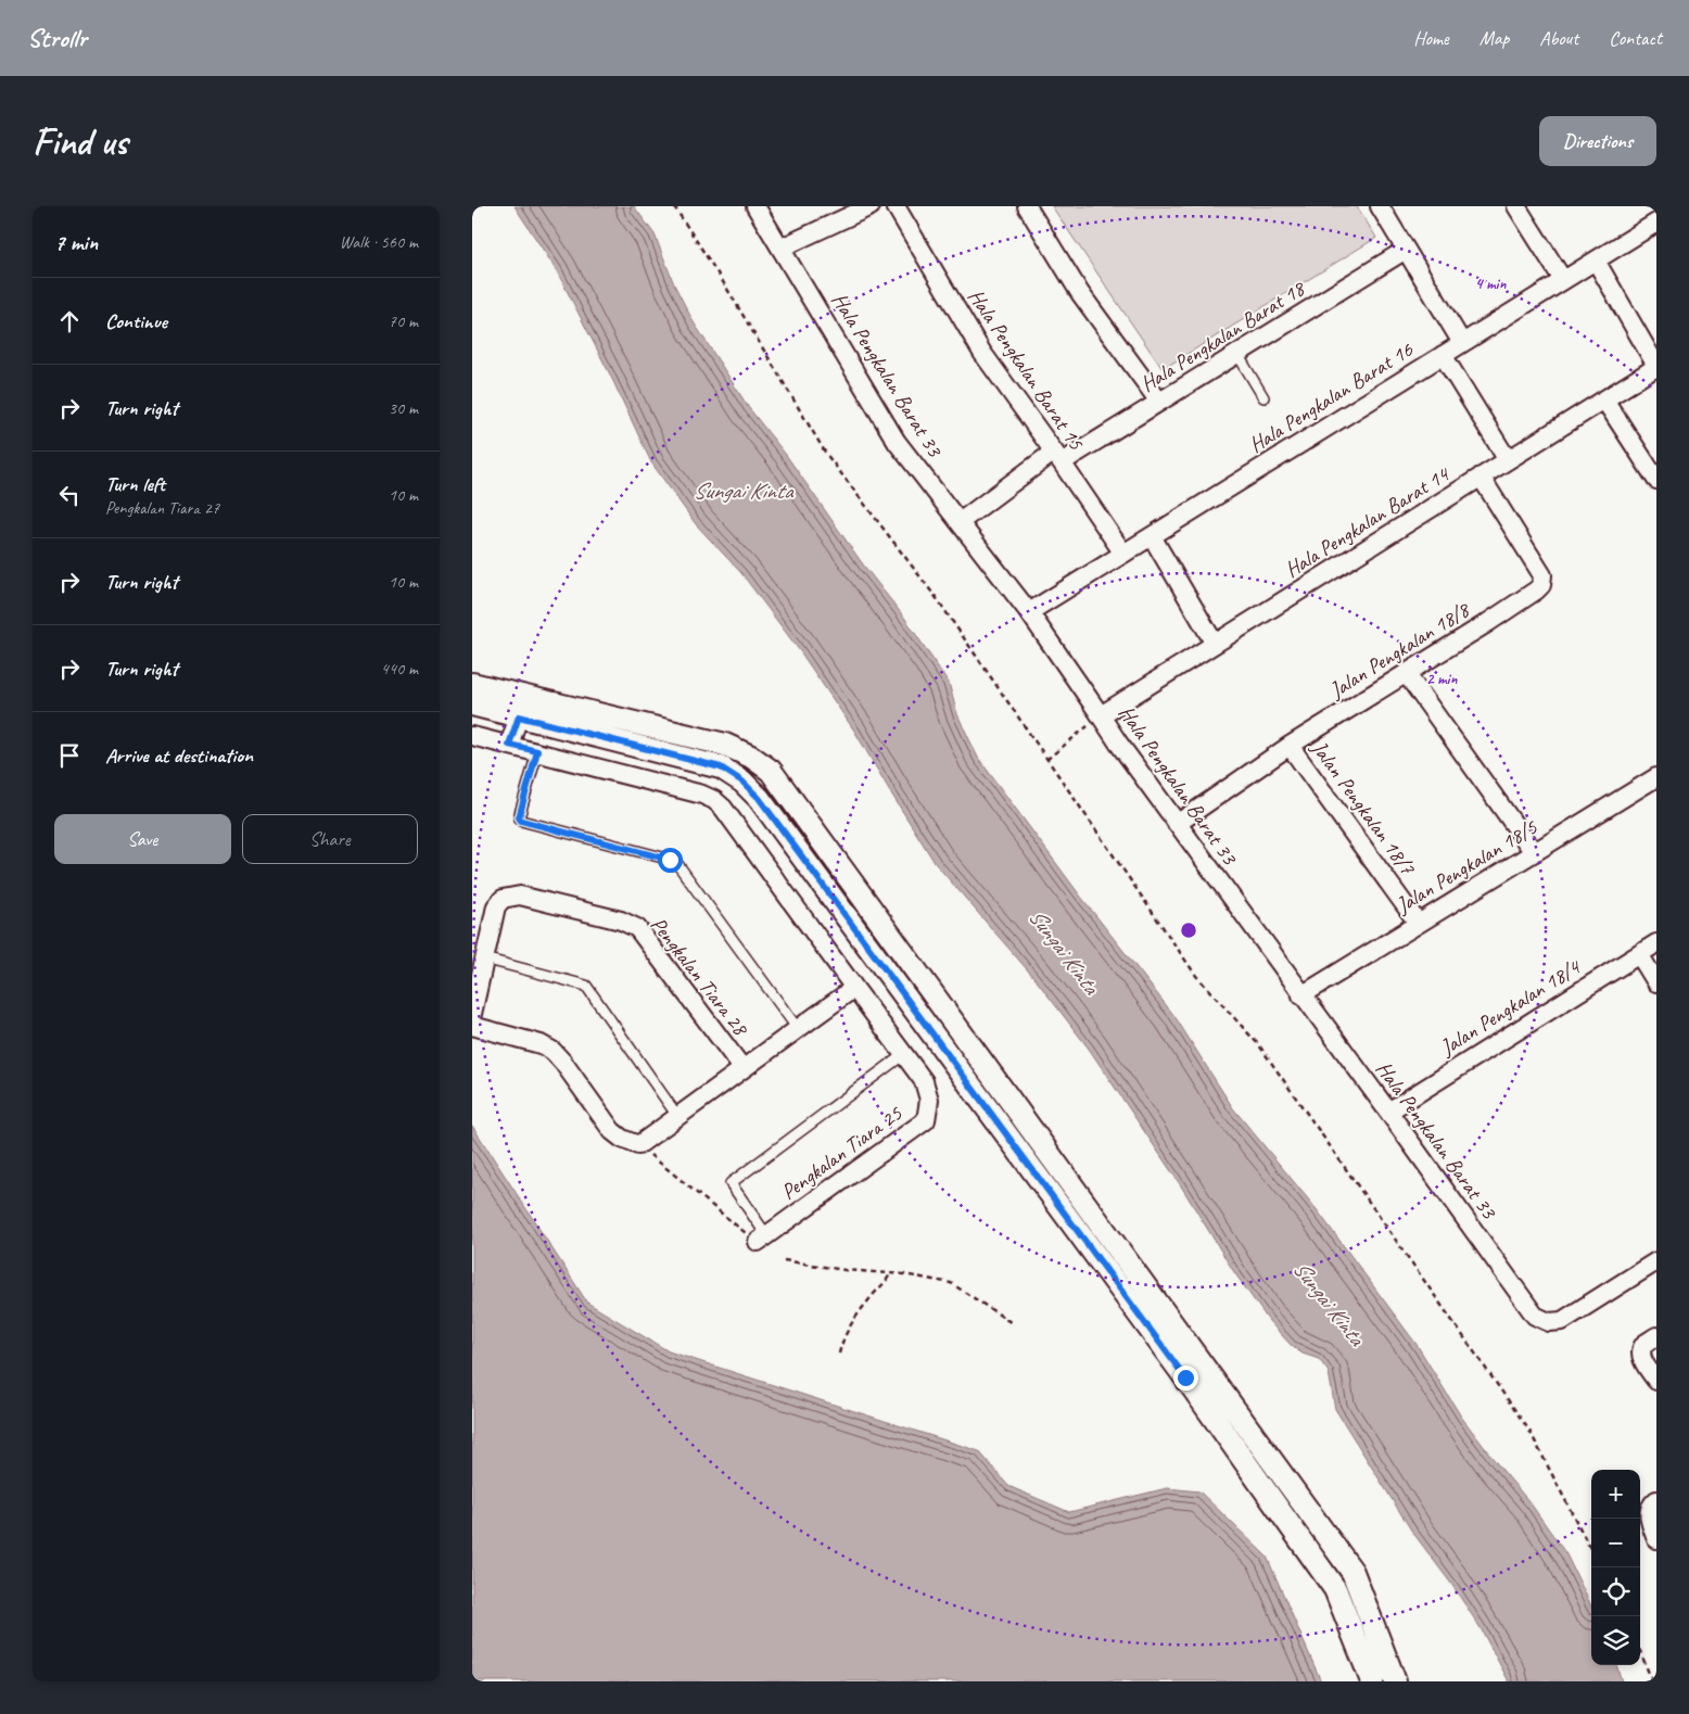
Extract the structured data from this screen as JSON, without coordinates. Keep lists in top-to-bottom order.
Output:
{
  "streets": {
    "street": [
      "Hala Pengkalan Barat 18",
      "Hala Pengkalan Barat 15",
      "Hala Pengkalan Barat 33",
      "Hala Pengkalan Barat 16",
      "Hala Pengkalan Barat 14",
      "Jalan Pengkalan 18/8",
      "Jalan Pengkalan 18/7",
      "Jalan Pengkalan 18/5",
      "Pengkalan Tiara 28",
      "Jalan Pengkalan 18/4",
      "Pengkalan Tiara 25"
    ]
  },
  "crossings": [
    ["Hala Pengkalan Barat 18", "Hala Pengkalan Barat 15"],
    ["Hala Pengkalan Barat 18", "Hala Pengkalan Barat 33"],
    ["Hala Pengkalan Barat 15", "Hala Pengkalan Barat 16"],
    ["Hala Pengkalan Barat 33", "Hala Pengkalan Barat 16"],
    ["Hala Pengkalan Barat 33", "Hala Pengkalan Barat 14"],
    ["Hala Pengkalan Barat 33", "Jalan Pengkalan 18/8"],
    ["Hala Pengkalan Barat 33", "Jalan Pengkalan 18/5"],
    ["Hala Pengkalan Barat 33", "Jalan Pengkalan 18/4"],
    ["Hala Pengkalan Barat 14", "Jalan Pengkalan 18/8"],
    ["Jalan Pengkalan 18/8", "Jalan Pengkalan 18/7"],
    ["Jalan Pengkalan 18/7", "Jalan Pengkalan 18/5"]
  ],
  "water": ["Sungai Kinta"],
  "page": {
    "header": "Strollr",
    "nav": [
      "Home",
      "Map",
      "About",
      "Contact"
    ],
    "buttons": [
      "Directions",
      ["Save", "Share"]
    ],
    "title": "Find us",
    "heading": ["7 min", "Walk · 560 m"],
    "list": [
      ["Continue", "70 m"],
      ["Turn right", "30 m"],
      ["Turn left", "Pengkalan Tiara 27", "10 m"],
      ["Turn right", "10 m"],
      ["Turn right", "440 m"],
      "Arrive at destination"
    ],
    "map_buttons": ["+", "−"]
  },
  "rings": ["4 min", "2 min"]
}
